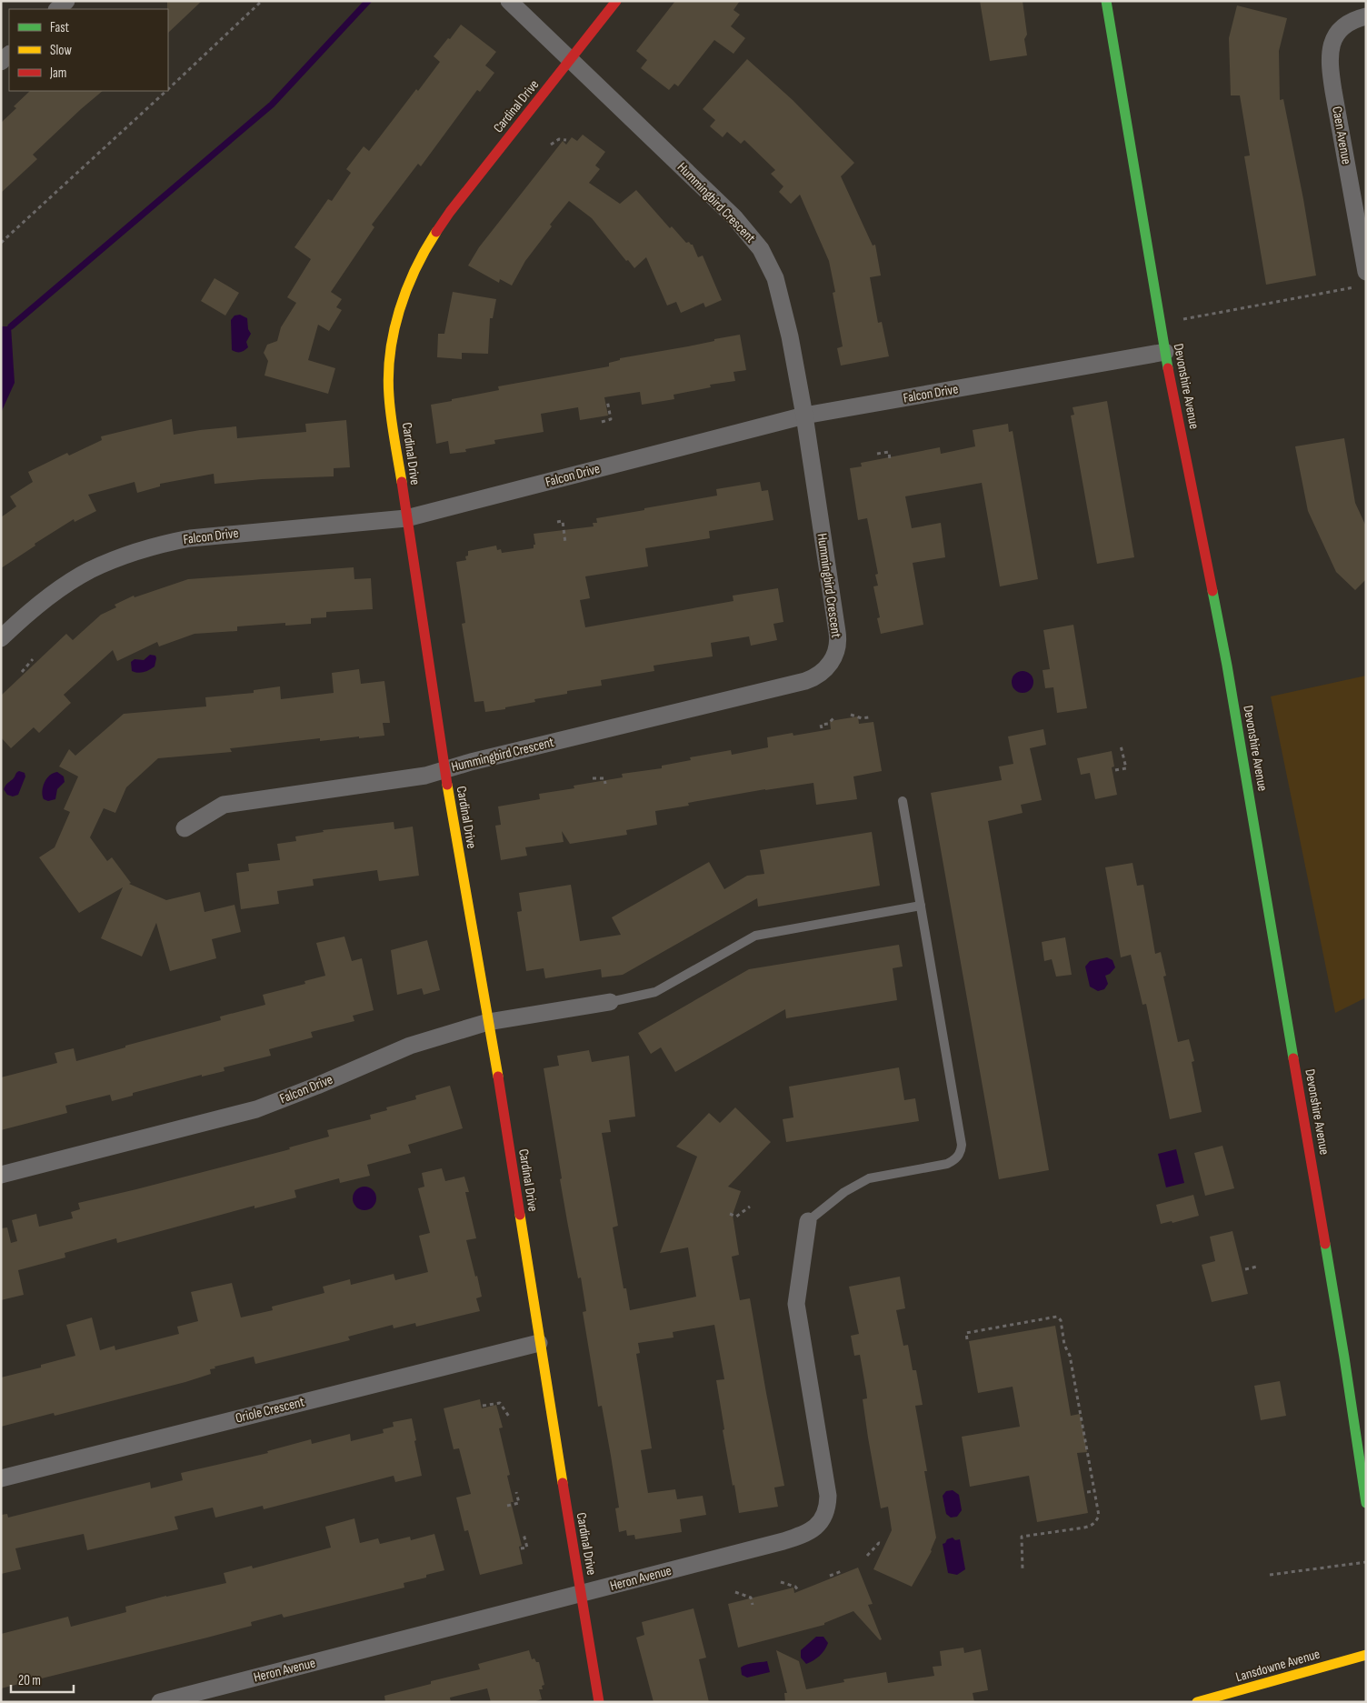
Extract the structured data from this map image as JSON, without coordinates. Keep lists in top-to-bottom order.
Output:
{
  "streets": {
    "street": [
      "Cardinal Drive",
      "Caen Avenue",
      "Hummingbird Crescent",
      "Devonshire Avenue",
      "Falcon Drive",
      "Oriole Crescent",
      "Heron Avenue",
      "Lansdowne Avenue"
    ]
  },
  "crossings": [
    ["Cardinal Drive", "Hummingbird Crescent"],
    ["Cardinal Drive", "Falcon Drive"],
    ["Cardinal Drive", "Oriole Crescent"],
    ["Cardinal Drive", "Heron Avenue"],
    ["Hummingbird Crescent", "Falcon Drive"],
    ["Devonshire Avenue", "Falcon Drive"]
  ],
  "legend": ["Fast", "Slow", "Jam"],
  "scale_bar": "20 m"
}
